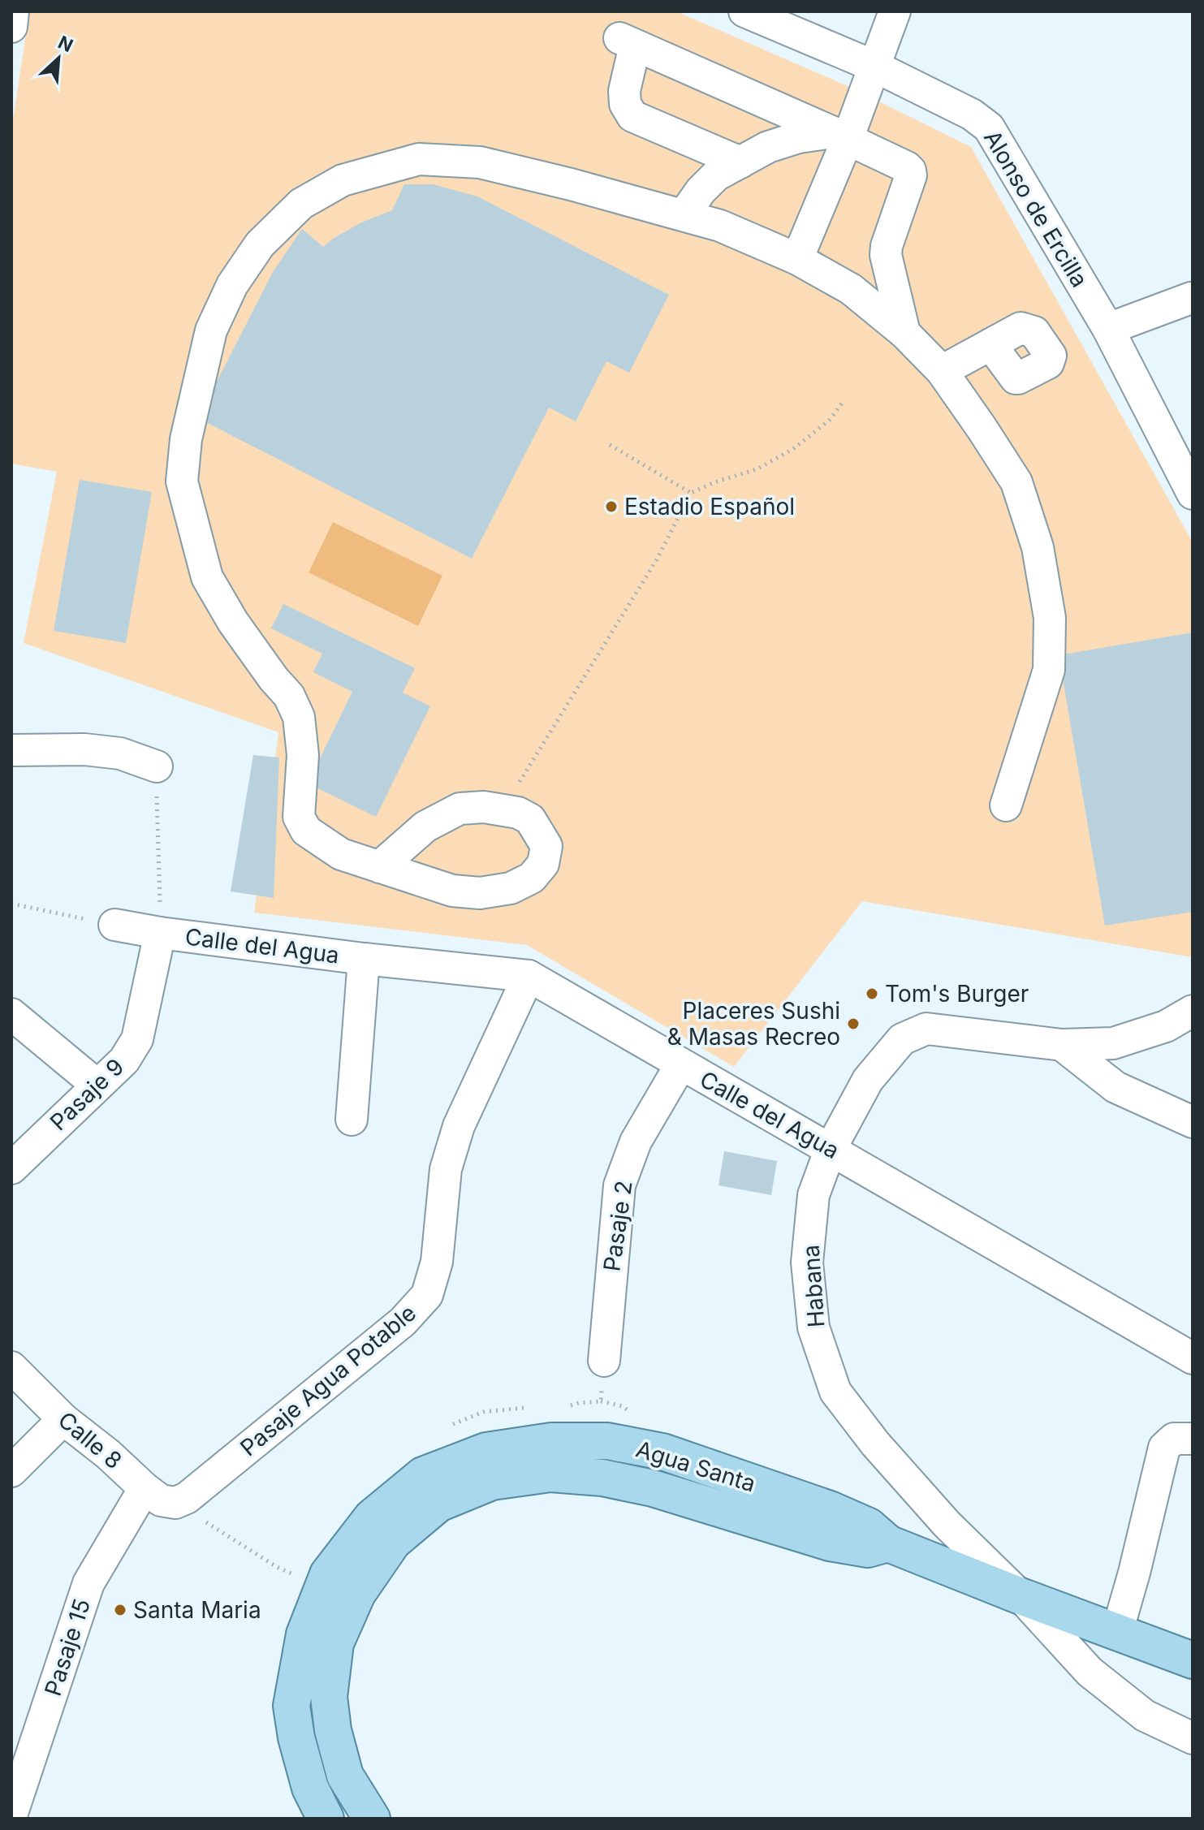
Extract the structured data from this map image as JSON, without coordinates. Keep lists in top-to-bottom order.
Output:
{
  "streets": {
    "main road": ["Agua Santa"],
    "street": [
      "Alonso de Ercilla",
      "Calle del Agua",
      "Pasaje 9",
      "Pasaje 2",
      "Habana",
      "Pasaje Agua Potable",
      "Calle 8",
      "Pasaje 15"
    ]
  },
  "crossings": [
    ["Calle del Agua", "Pasaje 9"],
    ["Calle del Agua", "Pasaje 2"],
    ["Calle del Agua", "Habana"],
    ["Calle del Agua", "Pasaje Agua Potable"],
    ["Habana", "Agua Santa"],
    ["Pasaje Agua Potable", "Calle 8"],
    ["Calle 8", "Pasaje 15"]
  ],
  "places": [
    "Estadio Español",
    "Tom's Burger",
    "Placeres Sushi & Masas Recreo",
    "Santa Maria"
  ],
  "north": "top right"
}
